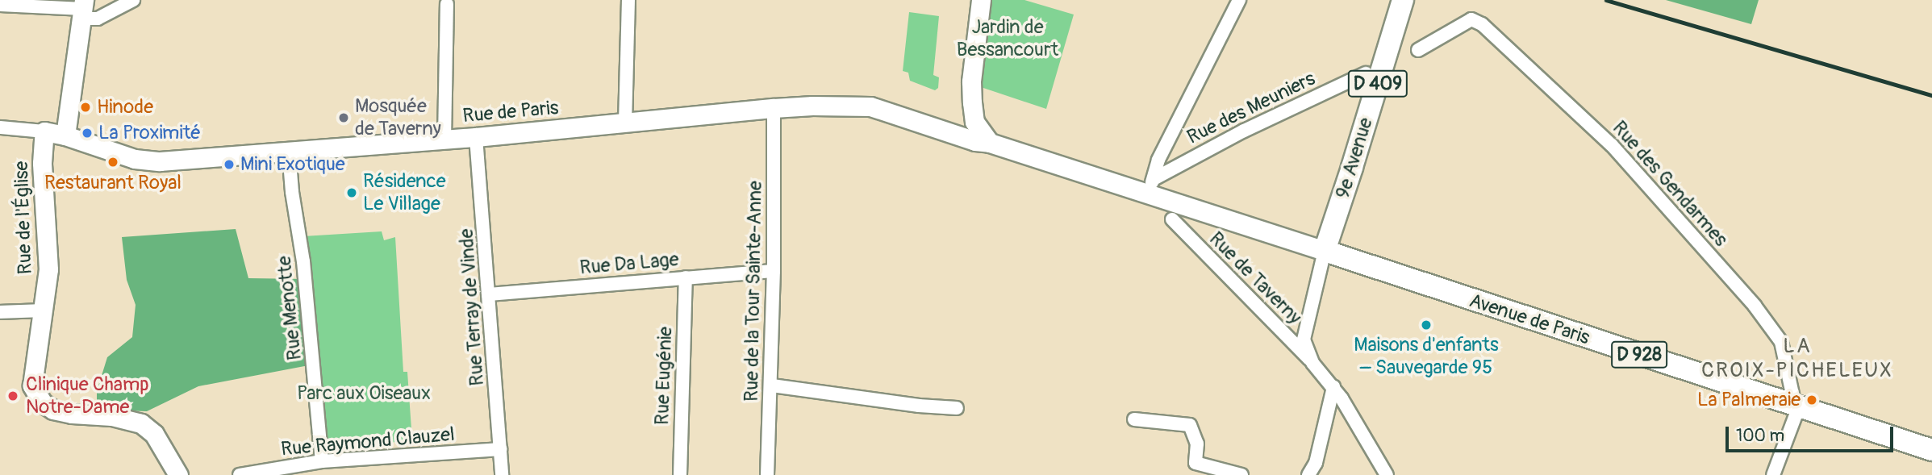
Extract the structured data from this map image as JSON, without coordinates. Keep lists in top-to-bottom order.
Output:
{
  "streets": {
    "main road": [
      "D 409",
      "9e Avenue",
      "Avenue de Paris",
      "D 928"
    ],
    "street": [
      "Rue des Meuniers",
      "Rue de Paris",
      "Rue des Gendarmes",
      "Rue de l'Église",
      "Rue Da Lage",
      "Rue de Taverny",
      "Rue de la Tour Sainte-Anne",
      "Rue Terray de Vinde",
      "Rue Menotte",
      "Rue Eugénie",
      "Rue Raymond Clauzel"
    ]
  },
  "crossings": [
    ["Rue des Meuniers", "Avenue de Paris"],
    ["Rue des Meuniers", "D 928"],
    ["Rue de Paris", "Rue de l'Église"],
    ["Rue de Paris", "Rue de la Tour Sainte-Anne"],
    ["Rue de Paris", "Rue Terray de Vinde"],
    ["Rue de Paris", "Rue Menotte"],
    ["Rue de Paris", "D 928"],
    ["9e Avenue", "Rue de Taverny"],
    ["9e Avenue", "Avenue de Paris"],
    ["Rue des Gendarmes", "Avenue de Paris"],
    ["Rue Da Lage", "Rue de la Tour Sainte-Anne"],
    ["Rue Da Lage", "Rue Terray de Vinde"],
    ["Rue Da Lage", "Rue Eugénie"],
    ["Rue de Taverny", "Avenue de Paris"],
    ["Rue Terray de Vinde", "Rue Raymond Clauzel"],
    ["Rue Menotte", "Rue Raymond Clauzel"],
    ["Avenue de Paris", "D 928"]
  ],
  "districts": ["LA CROIX-PICHELEUX"],
  "parks": ["Jardin de Bessancourt", "Parc aux Oiseaux"],
  "places": [
    "Hinode",
    "Mosquée de Taverny",
    "La Proximité",
    "Restaurant Royal",
    "Mini Exotique",
    "Résidence Le Village",
    "Maisons d'enfants – Sauvegarde 95",
    "Clinique Champ Notre-Dame",
    "La Palmeraie"
  ],
  "scale_bar": "100 m"
}
